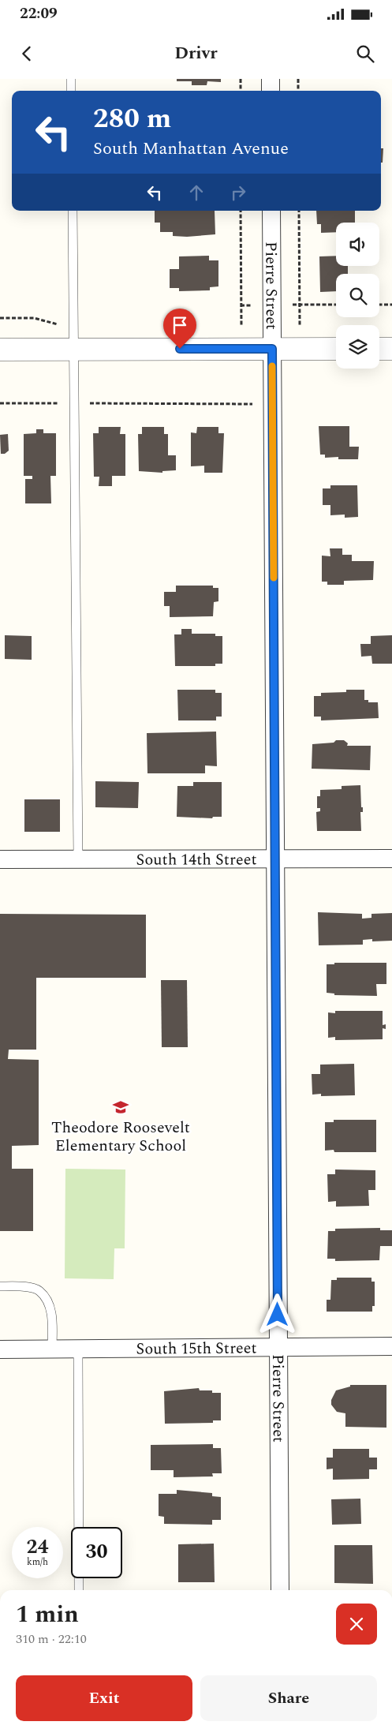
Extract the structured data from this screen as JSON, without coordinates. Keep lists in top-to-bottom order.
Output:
{
  "streets": {
    "street": ["Pierre Street", "South 14th Street", "South 15th Street"]
  },
  "crossings": [
    ["Pierre Street", "South 14th Street"],
    ["Pierre Street", "South 15th Street"]
  ],
  "places": {
    "school or university": ["Theodore Roosevelt Elementary School"]
  },
  "page": {
    "status": "22:09",
    "header": "Drivr",
    "turn": ["280 m", "South Manhattan Avenue"],
    "speed": "24 km/h",
    "limit": "30",
    "heading": ["1 min", "310 m · 22:10"],
    "buttons": ["Exit", "Share"]
  }
}
